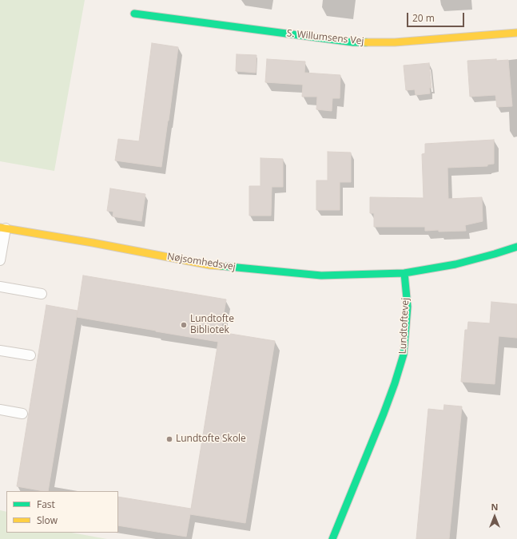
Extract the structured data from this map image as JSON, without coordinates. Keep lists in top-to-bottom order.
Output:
{
  "streets": {
    "street": ["S. Willumsens Vej", "Nøjsomhedsvej", "Lundtoftevej"]
  },
  "crossings": [
    ["Nøjsomhedsvej", "Lundtoftevej"]
  ],
  "places": ["Lundtofte Bibliotek", "Lundtofte Skole"],
  "legend": ["Fast", "Slow"],
  "scale_bar": "20 m",
  "north": "top"
}
